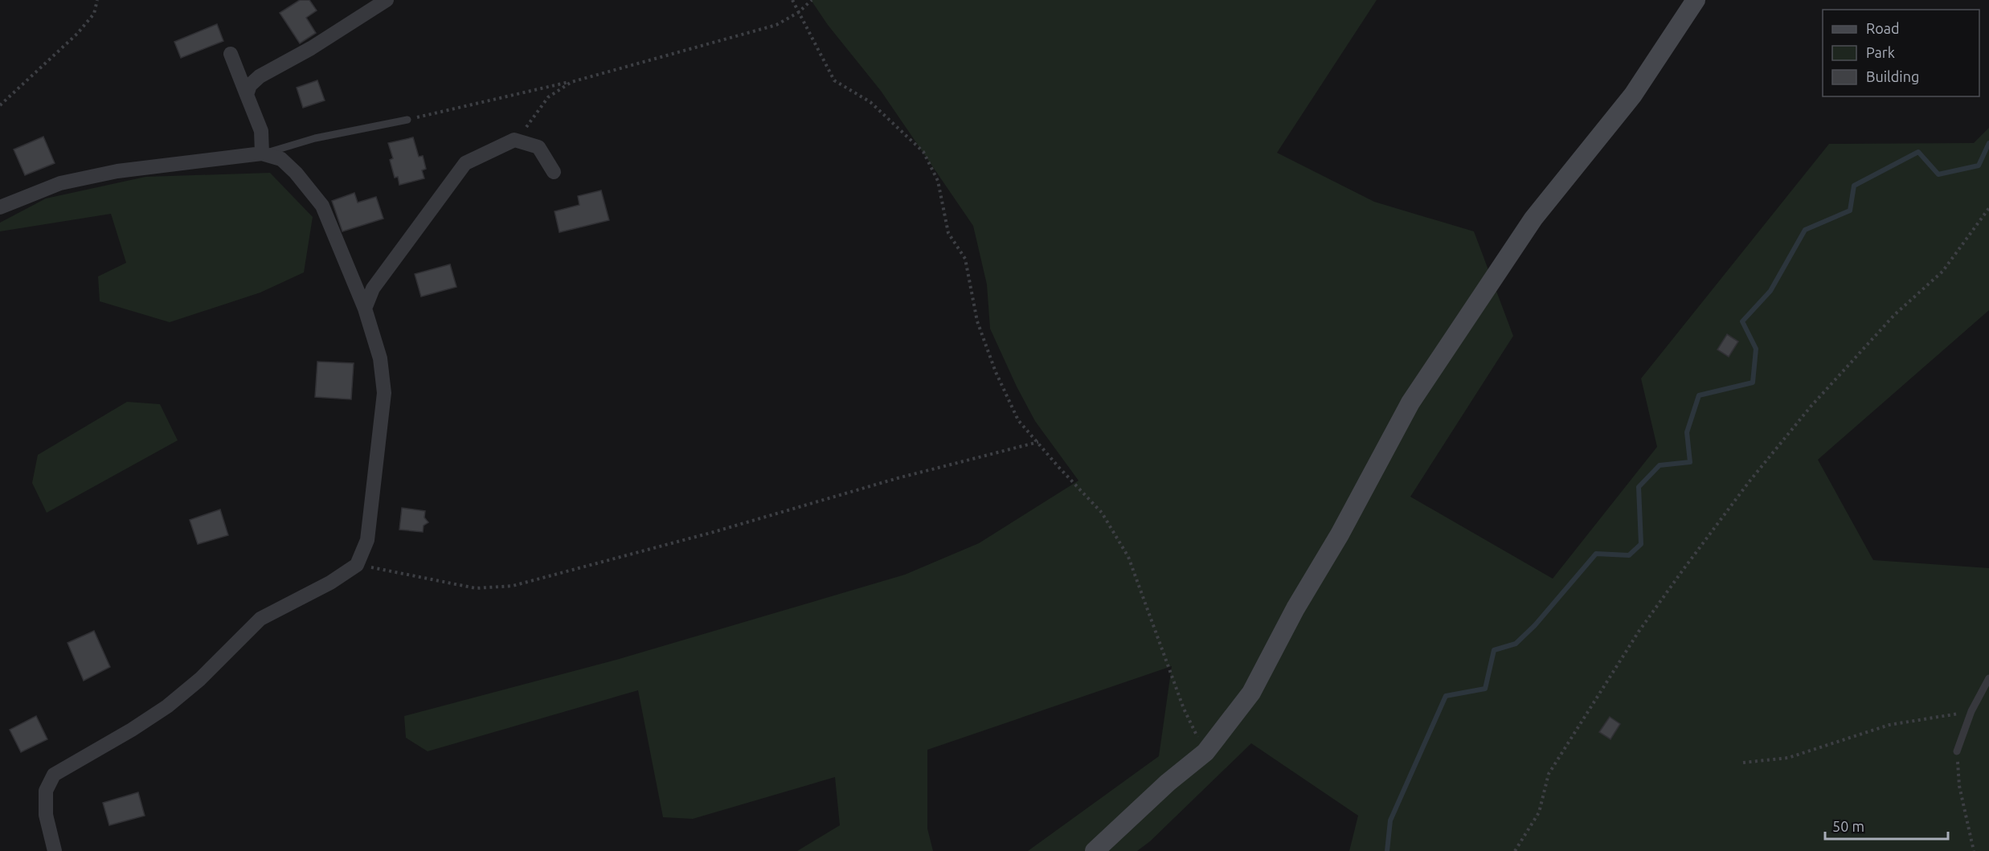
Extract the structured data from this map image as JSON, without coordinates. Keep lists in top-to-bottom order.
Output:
{
  "legend": ["Road", "Park", "Building"],
  "scale_bar": "50 m"
}
